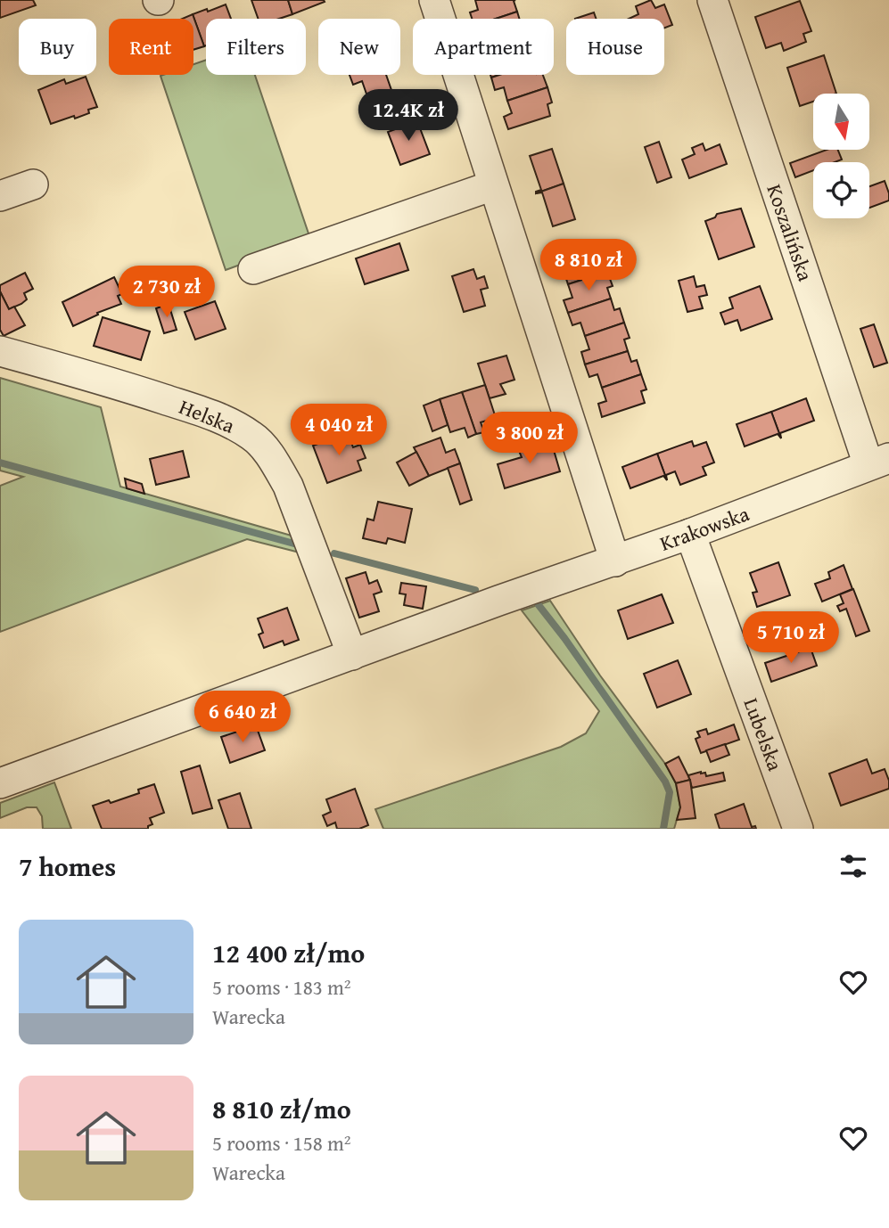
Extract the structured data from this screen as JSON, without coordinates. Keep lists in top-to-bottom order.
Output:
{
  "streets": {
    "street": [
      "Koszalińska",
      "Helska",
      "Krakowska",
      "Lubelska"
    ]
  },
  "crossings": [
    ["Koszalińska", "Krakowska"],
    ["Helska", "Krakowska"],
    ["Krakowska", "Lubelska"]
  ],
  "north": "bottom",
  "page": {
    "chip": [
      "Buy",
      "Rent",
      "Filters",
      "New",
      "Apartment",
      "House"
    ],
    "price": [
      "12.4K zł",
      "8 810 zł",
      "2 730 zł",
      "4 040 zł",
      "3 800 zł",
      "5 710 zł",
      "6 640 zł"
    ],
    "heading": "7 homes",
    "list": [
      {
        "name": "12 400 zł/mo",
        "note": "5 rooms · 183 m² · Warecka"
      },
      {
        "name": "8 810 zł/mo",
        "note": "5 rooms · 158 m² · Warecka"
      }
    ]
  }
}
